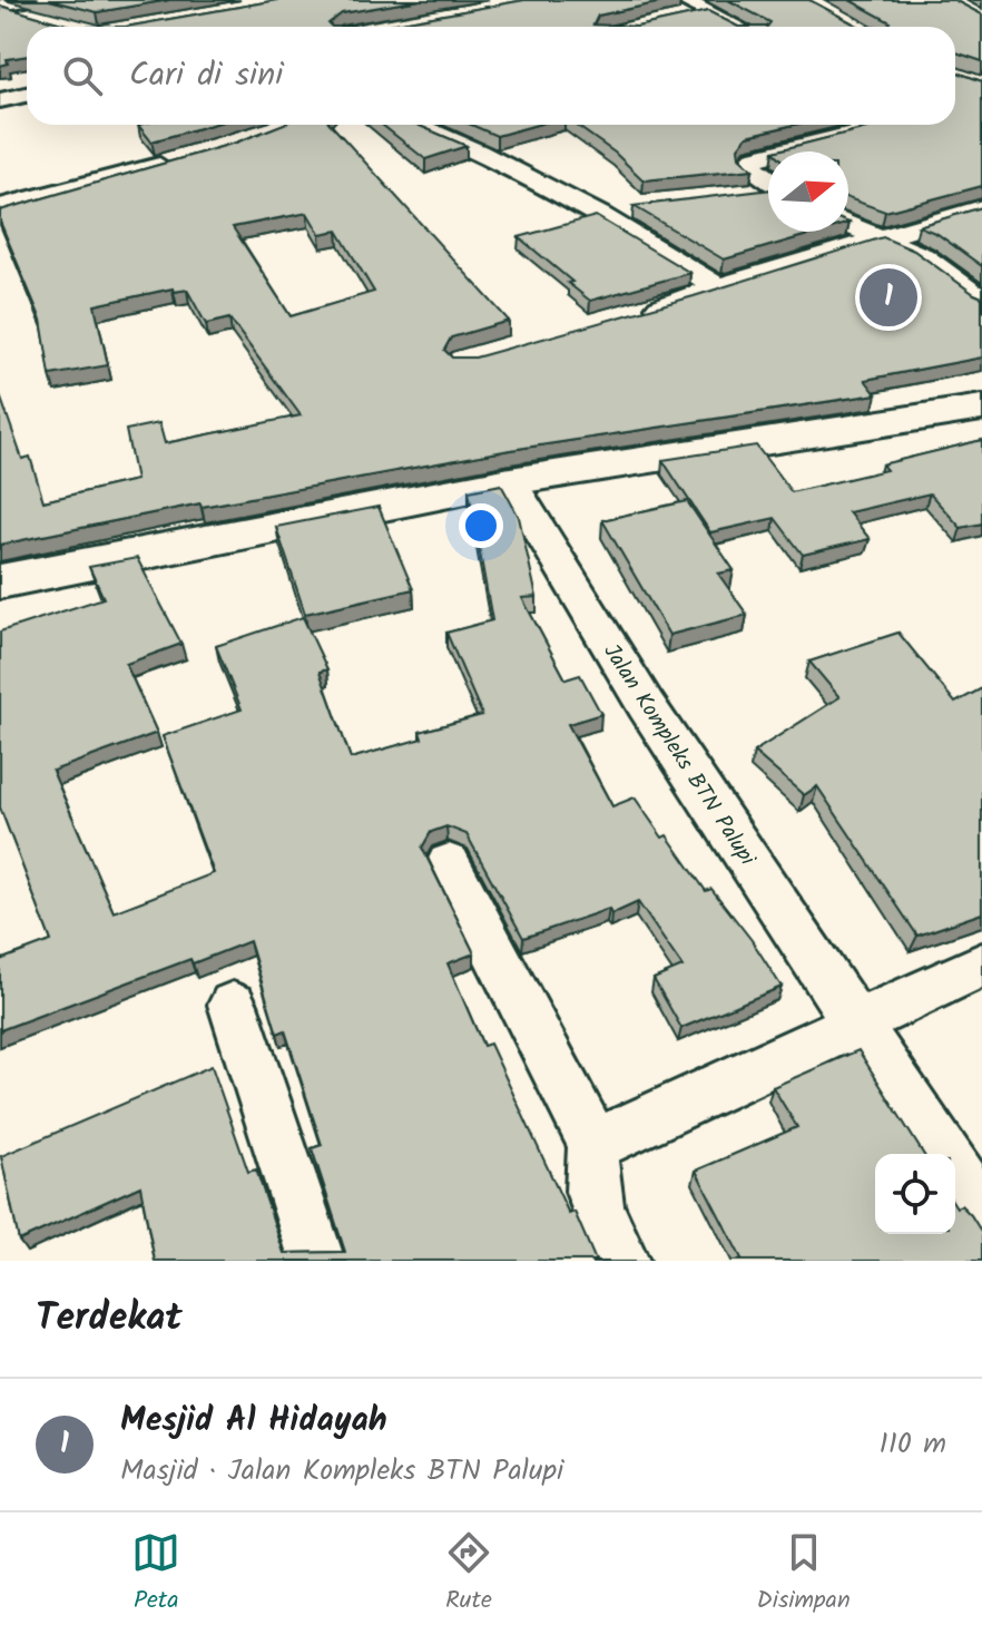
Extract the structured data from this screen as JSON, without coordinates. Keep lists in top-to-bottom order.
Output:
{
  "streets": {
    "street": ["Jalan Kompleks BTN Palupi"]
  },
  "north": "right",
  "page": {
    "search": "Cari di sini",
    "pins": "1",
    "heading": "Terdekat",
    "list": [
      {
        "mark": "1",
        "name": "Mesjid Al Hidayah",
        "note": "Masjid · Jalan Kompleks BTN Palupi",
        "value": "110 m"
      }
    ],
    "nav": ["Peta", "Rute", "Disimpan"]
  }
}
